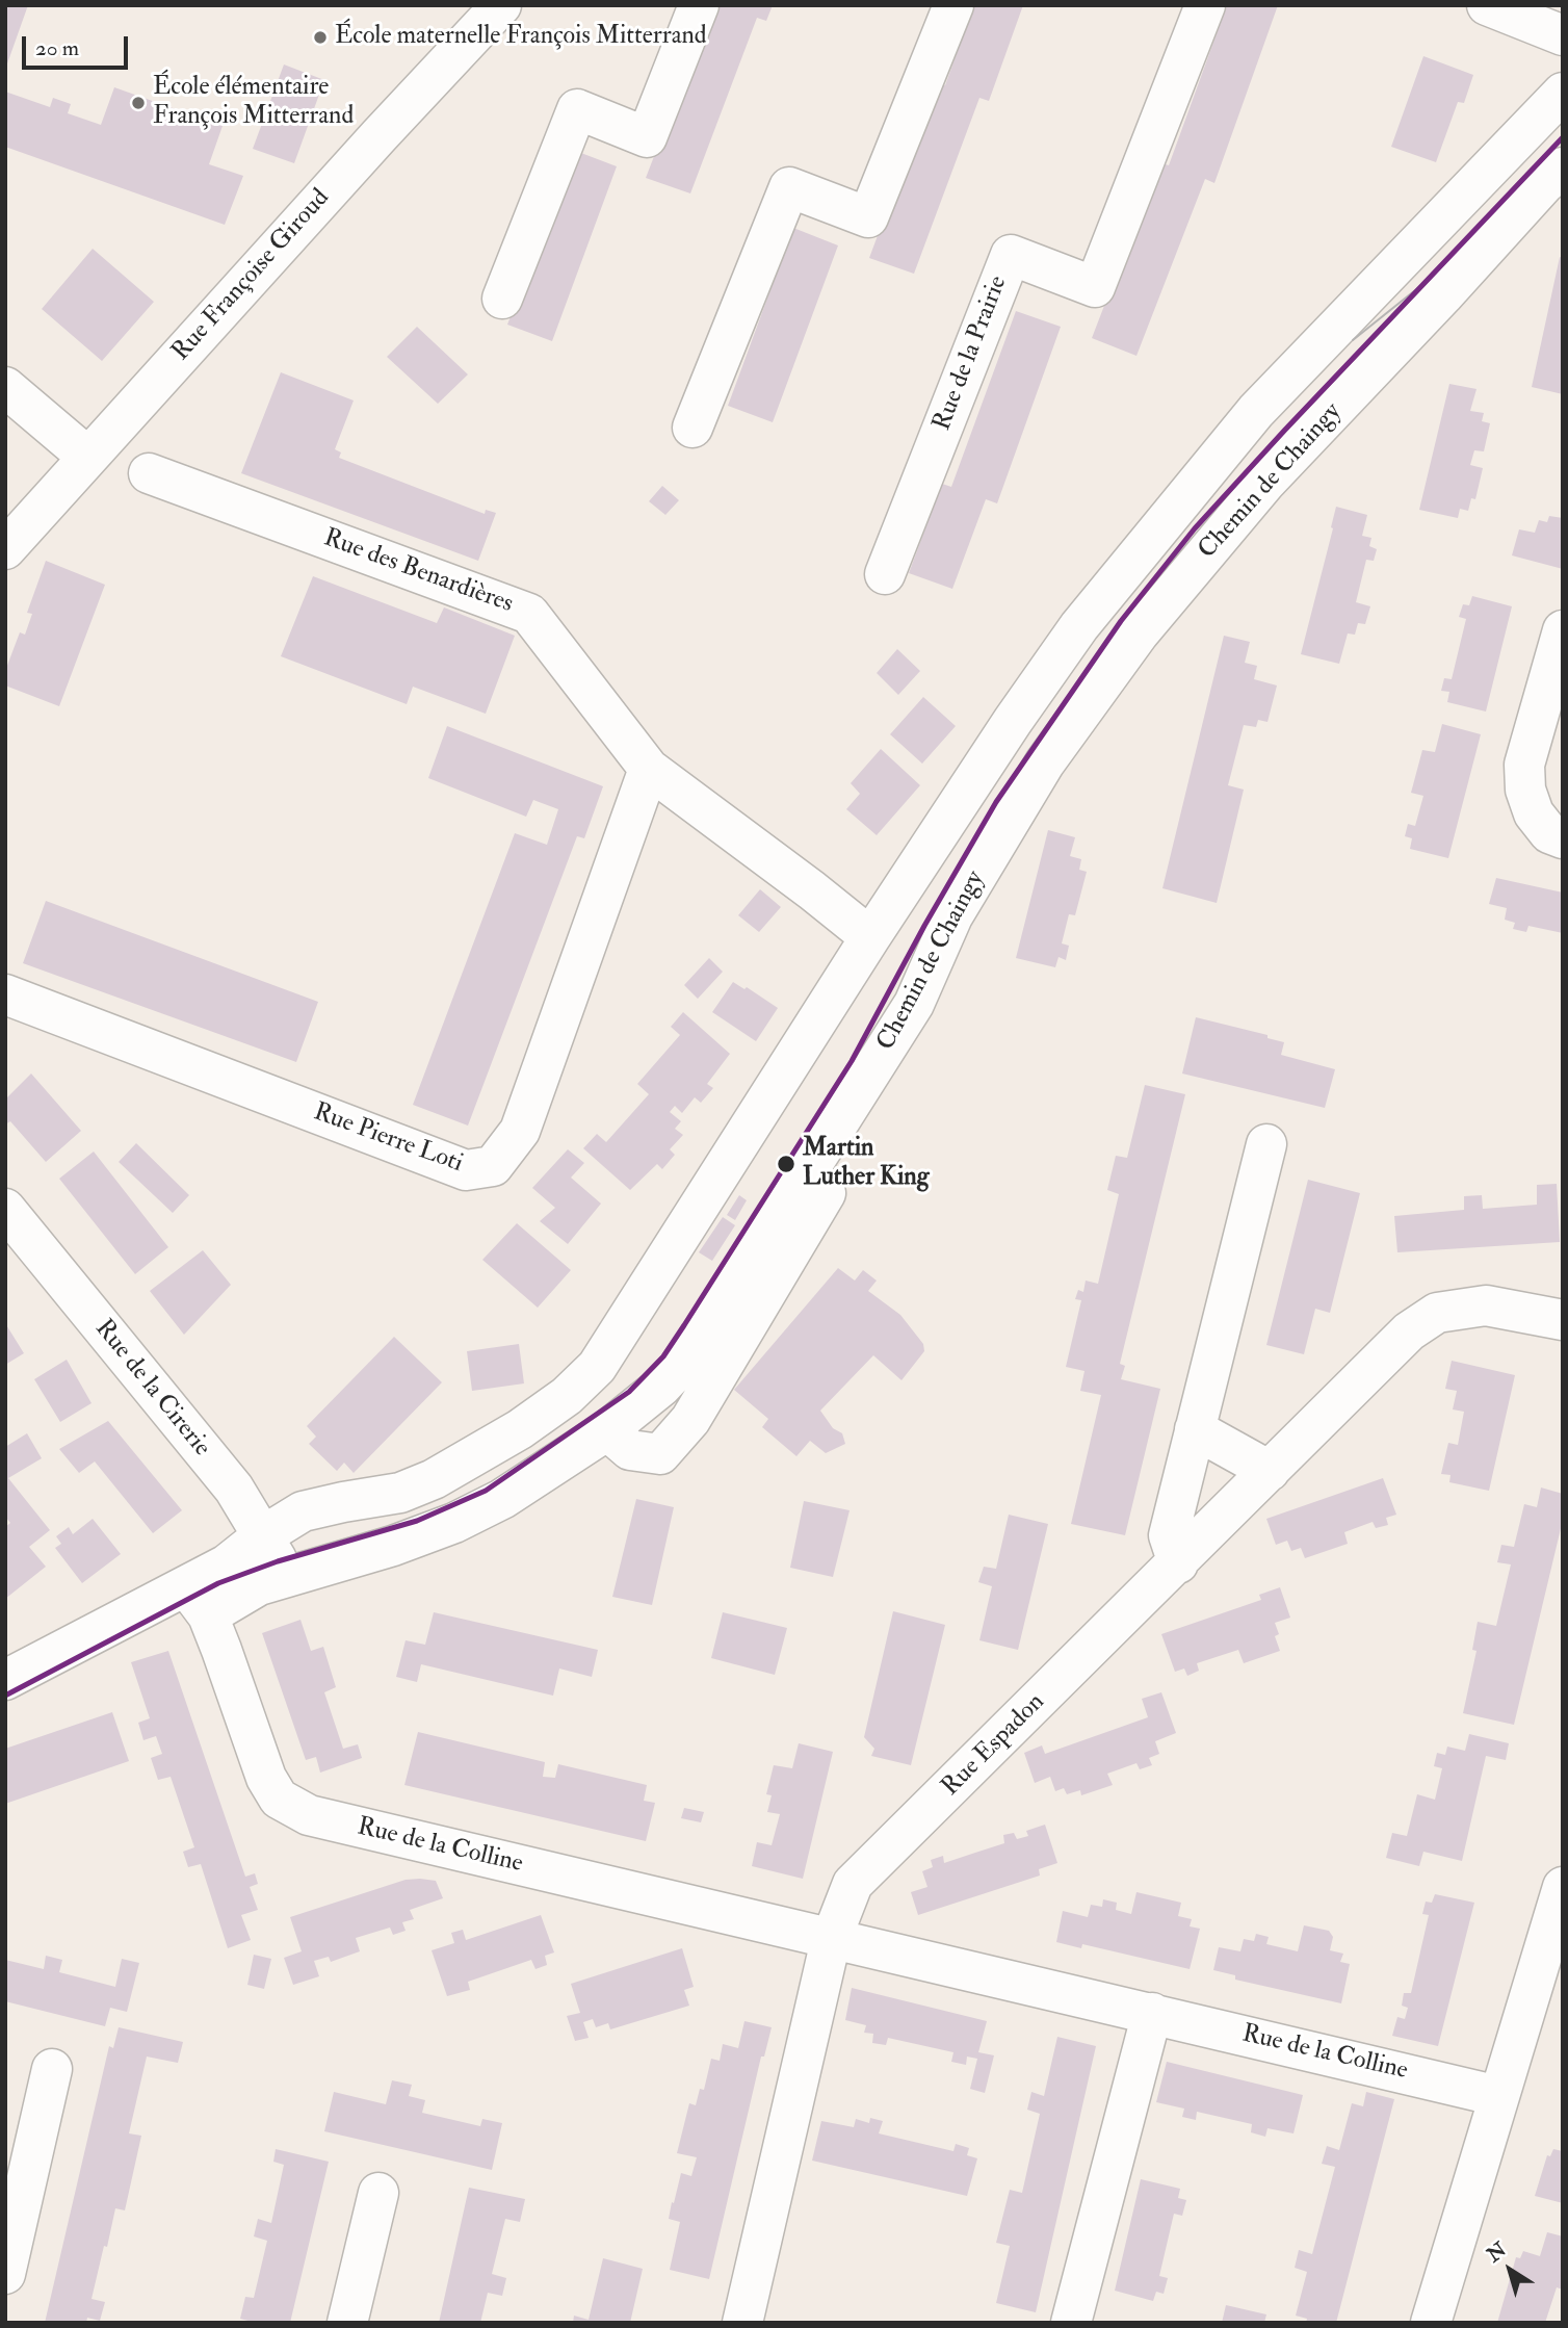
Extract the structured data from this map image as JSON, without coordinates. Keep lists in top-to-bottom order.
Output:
{
  "streets": {
    "street": [
      "Rue Françoise Giroud",
      "Rue de la Prairie",
      "Chemin de Chaingy",
      "Rue des Benardières",
      "Rue Pierre Loti",
      "Rue de la Cirerie",
      "Rue Espadon",
      "Rue de la Colline"
    ]
  },
  "crossings": [
    ["Chemin de Chaingy", "Rue des Benardières"],
    ["Chemin de Chaingy", "Rue de la Cirerie"],
    ["Chemin de Chaingy", "Rue de la Colline"],
    ["Rue des Benardières", "Rue Pierre Loti"],
    ["Rue Espadon", "Rue de la Colline"]
  ],
  "places": ["École maternelle François Mitterrand", "École élémentaire François Mitterrand", "Martin Luther King"],
  "scale_bar": "20 m",
  "north": "top left"
}
